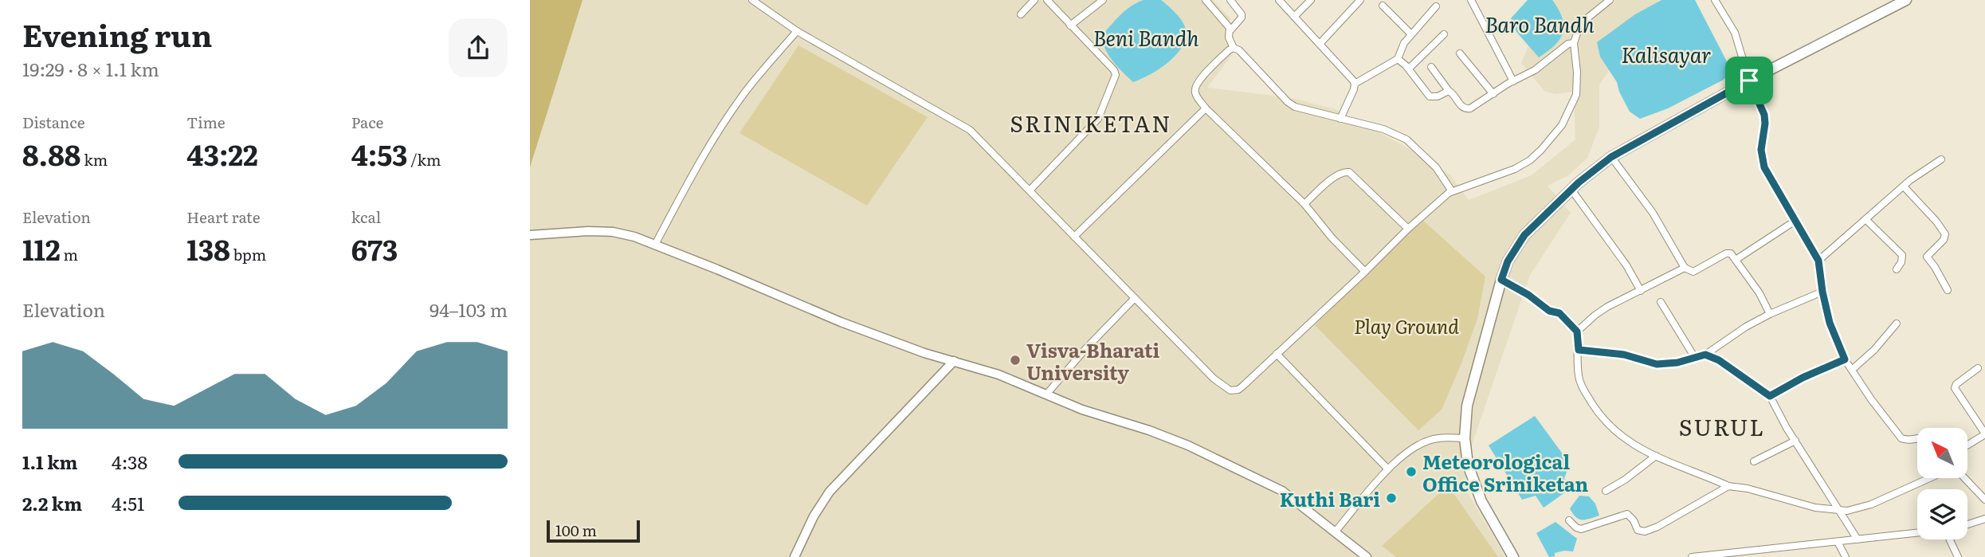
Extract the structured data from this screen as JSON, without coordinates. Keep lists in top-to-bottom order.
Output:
{
  "districts": ["SRINIKETAN", "SURUL"],
  "water": ["Baro Bandh", "Beni Bandh", "Kalisayar"],
  "parks": ["Play Ground"],
  "places": ["Visva-Bharati University", "Meteorological Office Sriniketan", "Kuthi Bari"],
  "scale_bar": "100 m",
  "north": "top left",
  "page": {
    "heading": ["Evening run", "19:29 · 8 × 1.1 km"],
    "stats": [
      ["Distance", "8.88 km"],
      ["Time", "43:22"],
      ["Pace", "4:53 /km"],
      ["Elevation", "112 m"],
      ["Heart rate", "138 bpm"],
      ["kcal", "673"]
    ],
    "chart": ["Elevation", "94–103 m"],
    "list": [
      {
        "name": "1.1 km",
        "note": "4:38"
      },
      {
        "name": "2.2 km",
        "note": "4:51"
      }
    ],
    "scale": "100 m"
  }
}
